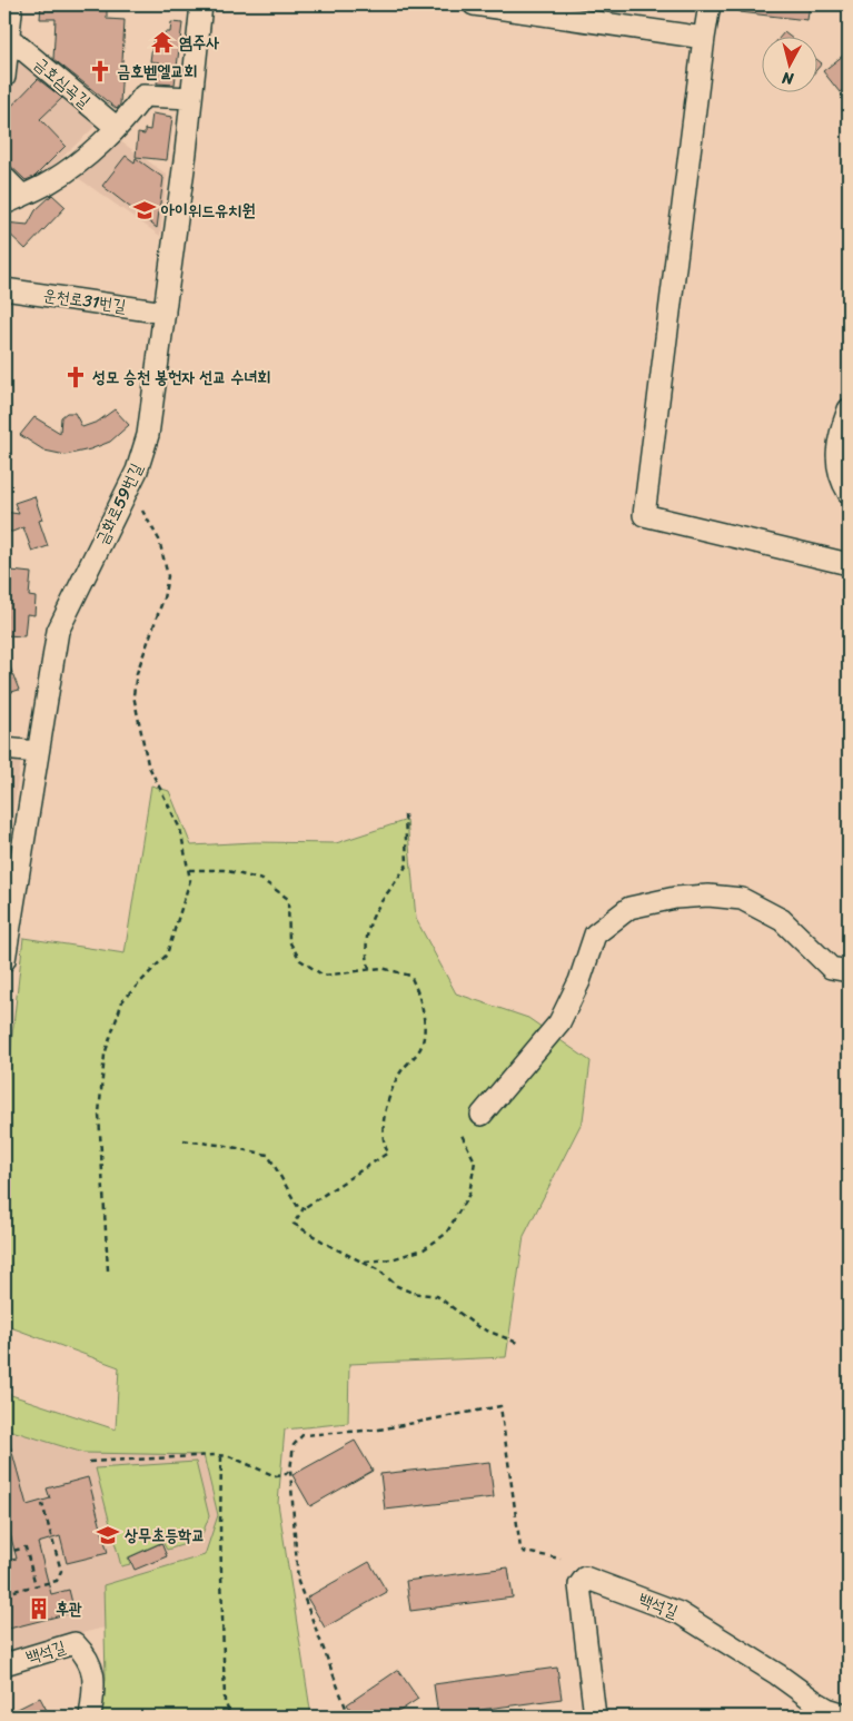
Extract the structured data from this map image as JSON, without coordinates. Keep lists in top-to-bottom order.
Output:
{
  "streets": {
    "street": [
      "금호심곡길",
      "운천로31번길",
      "금화로59번길",
      "백석길"
    ]
  },
  "crossings": [
    ["운천로31번길", "금화로59번길"]
  ],
  "places": {
    "temple": ["염주사"],
    "church": ["금호벧엘교회", "성모 승천 봉헌자 선교 수녀회"],
    "school or university": ["아이위드유치원", "상무초등학교"],
    "building": ["후관"]
  },
  "north": "bottom"
}
